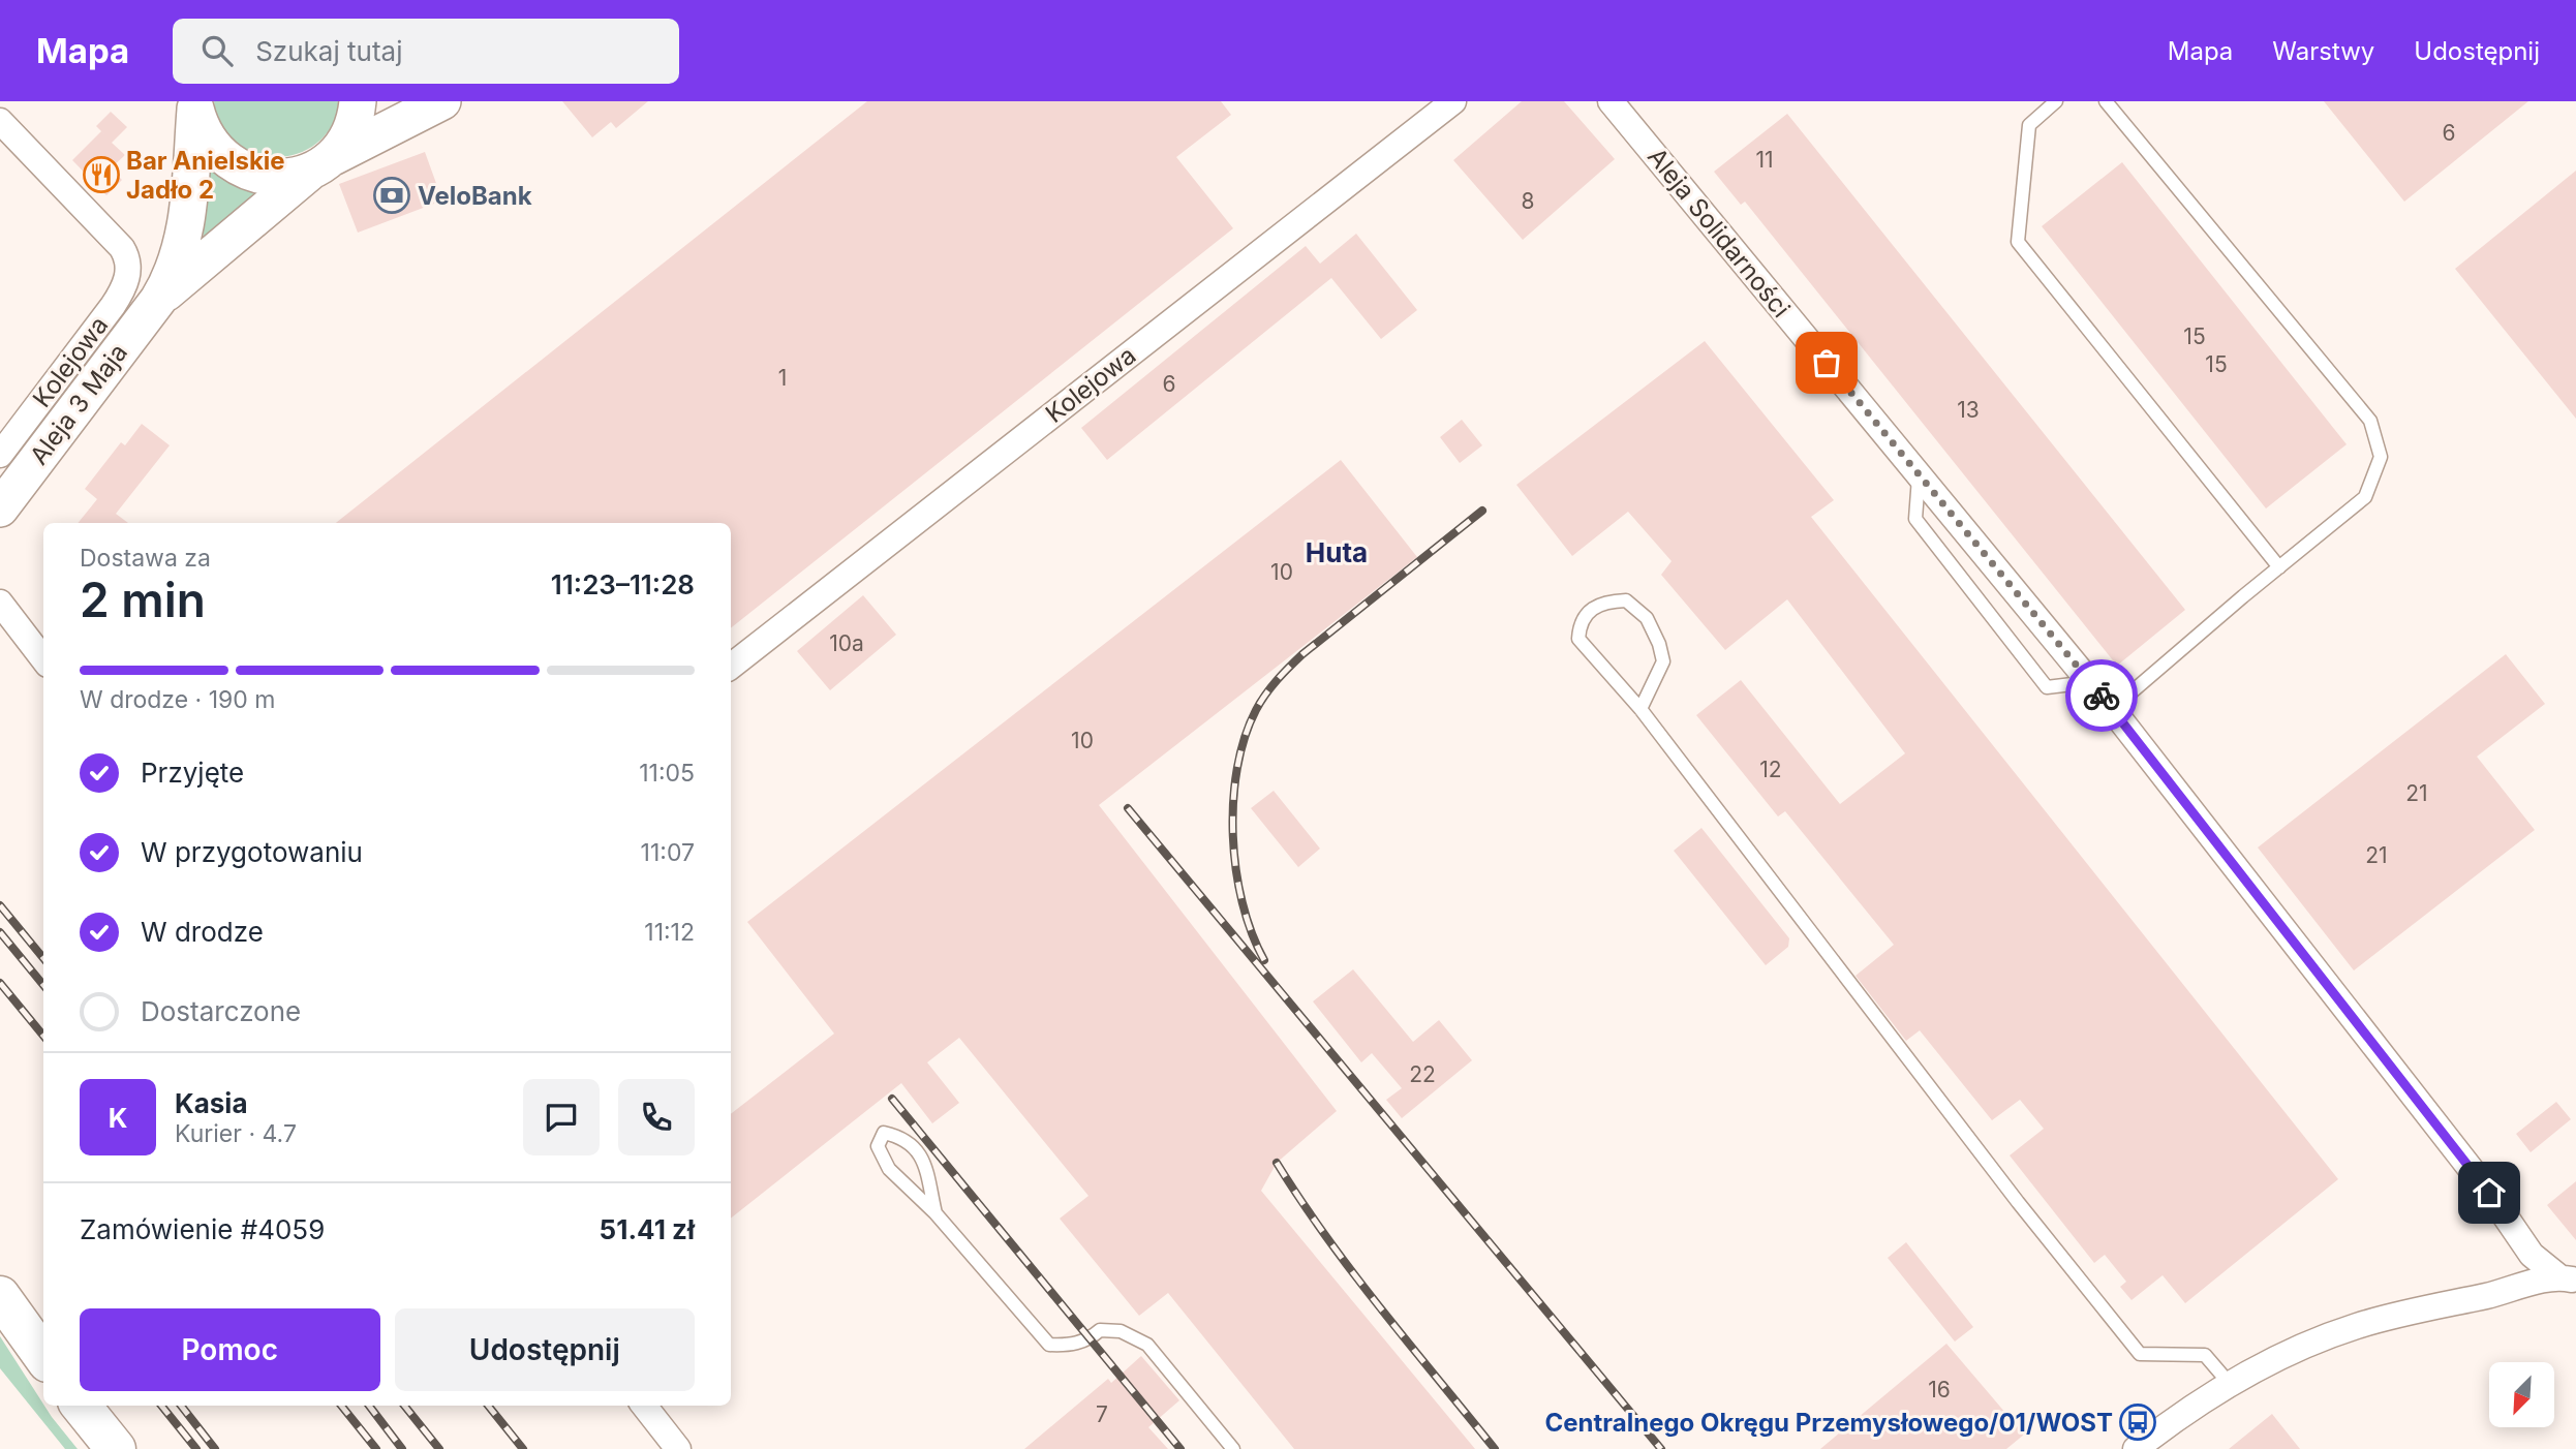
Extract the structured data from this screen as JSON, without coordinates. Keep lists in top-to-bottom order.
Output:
{
  "streets": {
    "main road": ["Aleja 3 Maja"],
    "street": ["Aleja Solidarności", "Kolejowa"]
  },
  "districts": ["Huta"],
  "places": {
    "restaurant": ["Bar Anielskie Jadło 2"],
    "bank": ["VeloBank"],
    "bus stop": ["Centralnego Okręgu Przemysłowego/01/WOST"]
  },
  "house_numbers": [
    "6",
    "11",
    "8",
    "15",
    "15",
    "1",
    "6",
    "13",
    "10",
    "10a",
    "10",
    "12",
    "21",
    "21",
    "22",
    "16",
    "7"
  ],
  "north": "bottom left",
  "page": {
    "header": "Mapa",
    "search": "Szukaj tutaj",
    "nav": ["Mapa", "Warstwy", "Udostępnij"],
    "heading": ["2 min", "Dostawa za", "11:23–11:28"],
    "panel": [
      "Kasia",
      "Kurier · 4.7",
      "Zamówienie #4059",
      "51.41 zł"
    ],
    "bar": "W drodze · 190 m",
    "list": [
      ["Przyjęte", "11:05"],
      ["W przygotowaniu", "11:07"],
      ["W drodze", "11:12"],
      "Dostarczone"
    ],
    "round": "K",
    "buttons": ["Pomoc", "Udostępnij"]
  }
}
